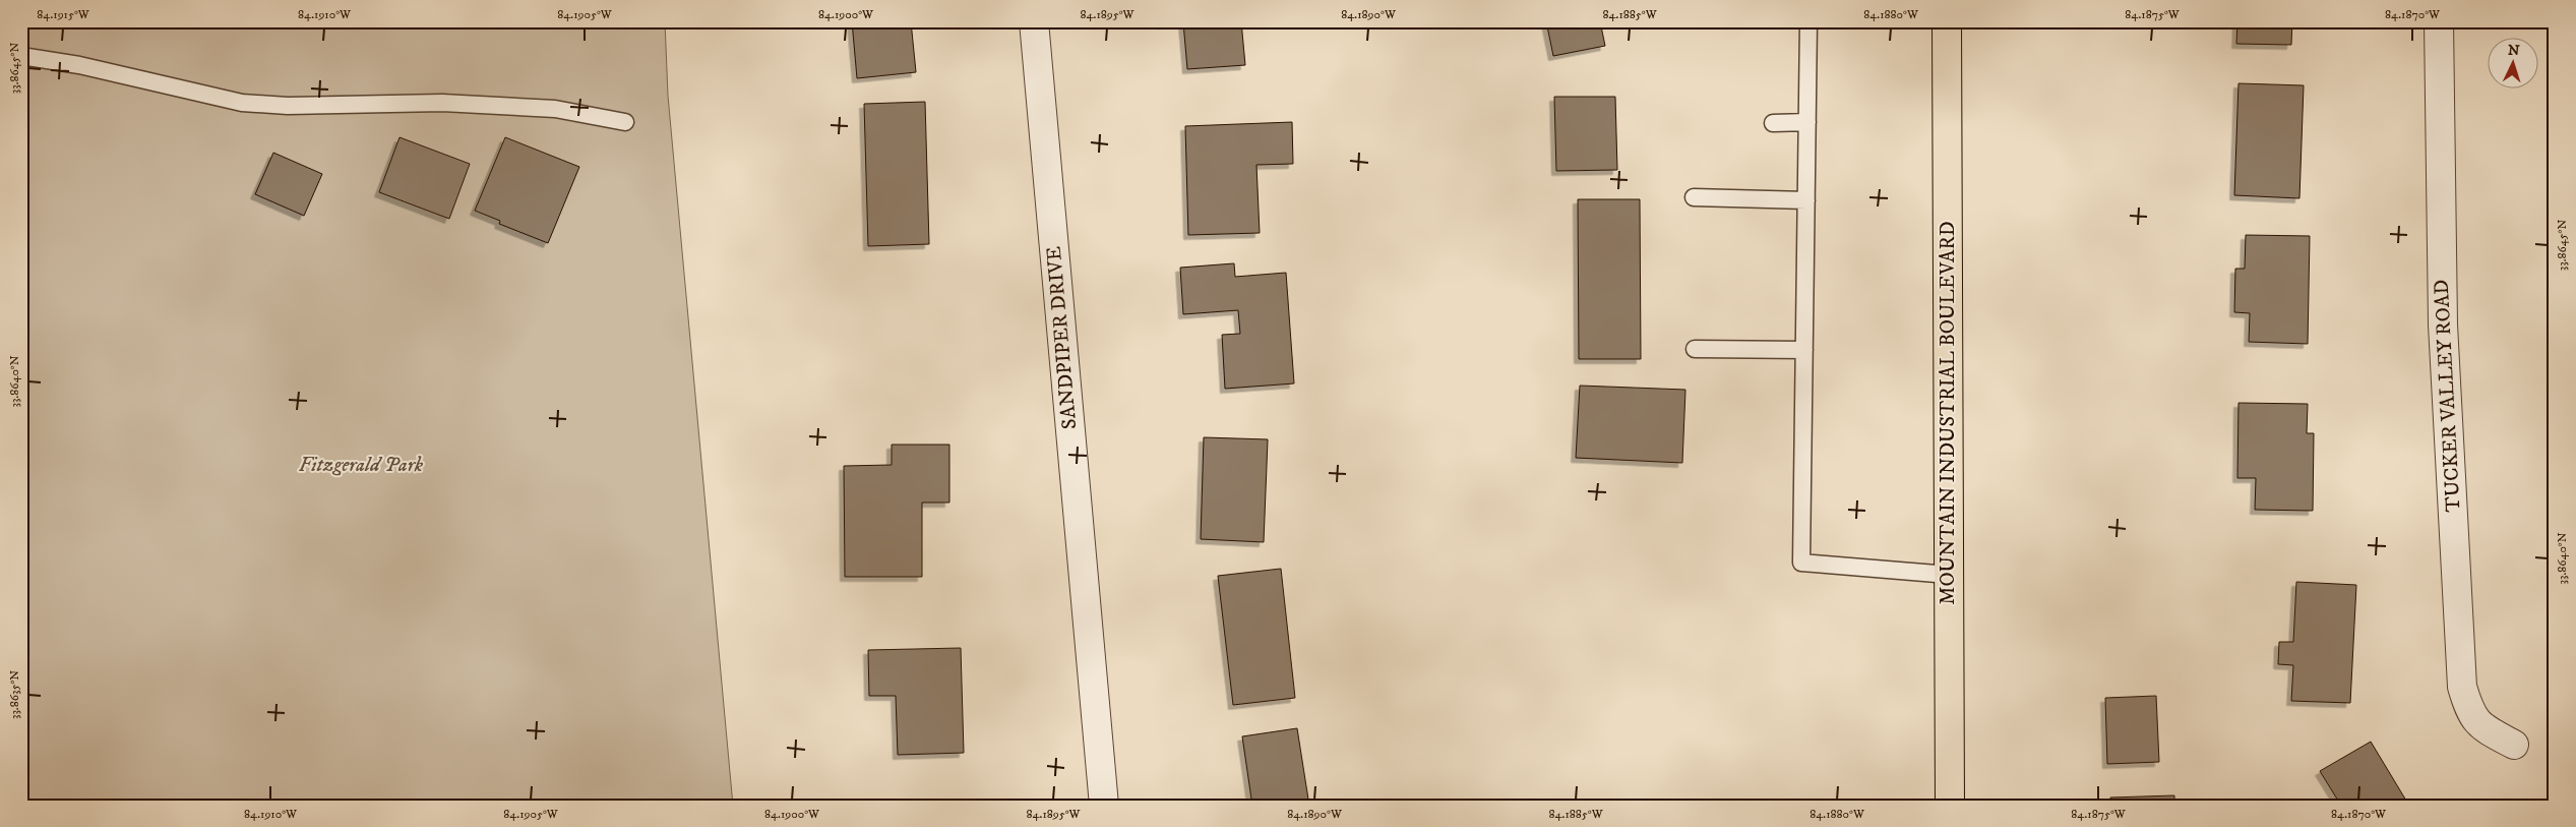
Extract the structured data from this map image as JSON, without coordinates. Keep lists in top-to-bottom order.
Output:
{
  "streets": {
    "main road": ["MOUNTAIN INDUSTRIAL BOULEVARD"],
    "street": ["SANDPIPER DRIVE", "TUCKER VALLEY ROAD"]
  },
  "parks": ["Fitzgerald Park"],
  "north": "top",
  "coordinates": [
    "84.1915°W",
    "84.1910°W",
    "84.1905°W",
    "84.1900°W",
    "84.1895°W",
    "84.1890°W",
    "84.1885°W",
    "84.1880°W",
    "84.1875°W",
    "84.1870°W",
    "33.8645°N",
    "33.8640°N",
    "33.8635°N"
  ]
}
